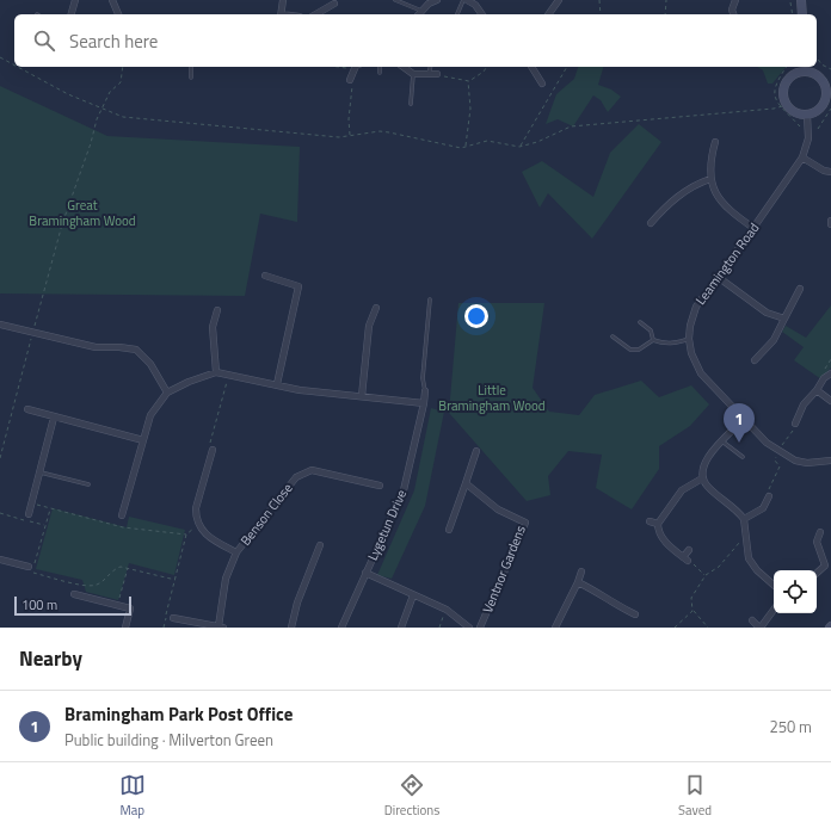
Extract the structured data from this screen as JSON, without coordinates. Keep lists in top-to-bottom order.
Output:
{
  "streets": {
    "street": [
      "Leamington Road",
      "Benson Close",
      "Lygetun Drive",
      "Ventnor Gardens"
    ]
  },
  "parks": ["Great Bramingham Wood", "Little Bramingham Wood"],
  "scale_bar": "100 m",
  "page": {
    "search": "Search here",
    "pins": "1",
    "scale": "100 m",
    "heading": "Nearby",
    "list": [
      {
        "mark": "1",
        "name": "Bramingham Park Post Office",
        "note": "Public building · Milverton Green",
        "value": "250 m"
      }
    ],
    "nav": ["Map", "Directions", "Saved"]
  }
}
